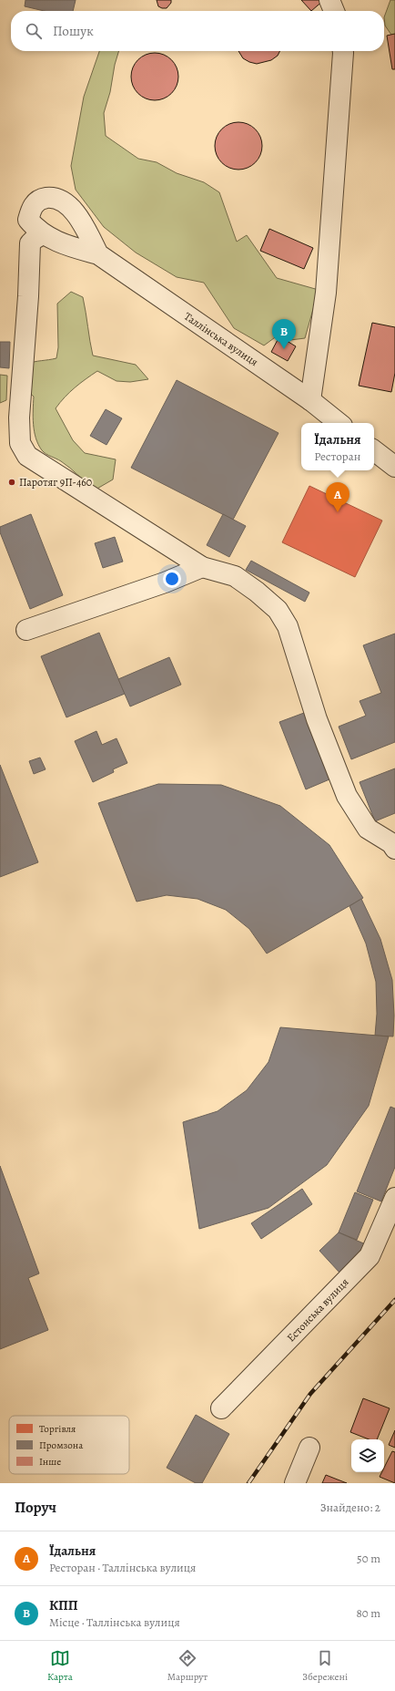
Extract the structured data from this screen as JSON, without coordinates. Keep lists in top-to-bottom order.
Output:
{
  "streets": {
    "street": ["Таллінська вулиця", "Естонська вулиця"]
  },
  "places": ["Паротяг 9П-460"],
  "legend": ["Торгівля", "Промзона", "Інше"],
  "page": {
    "search": "Пошук",
    "pins": ["B", "A"],
    "popup": ["Їдальня", "Ресторан"],
    "heading": ["Поруч", "Знайдено: 2"],
    "list": [
      {
        "mark": "A",
        "name": "Їдальня",
        "note": "Ресторан · Таллінська вулиця",
        "value": "50 m"
      },
      {
        "mark": "B",
        "name": "КПП",
        "note": "Місце · Таллінська вулиця",
        "value": "80 m"
      }
    ],
    "nav": ["Карта", "Маршрут", "Збережені"]
  }
}
